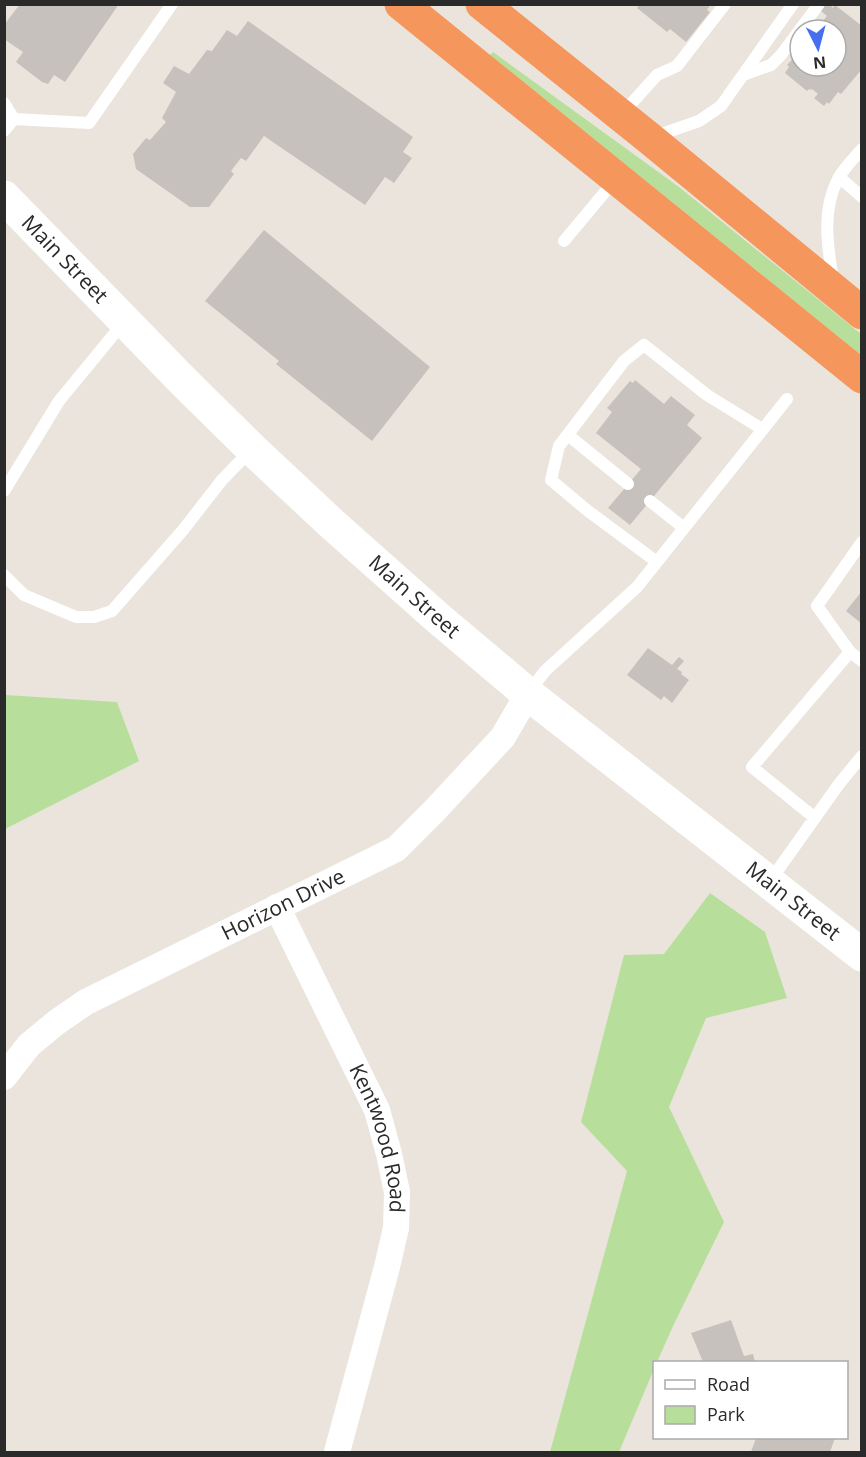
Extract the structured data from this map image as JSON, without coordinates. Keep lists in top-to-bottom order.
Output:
{
  "streets": {
    "street": ["Main Street", "Horizon Drive", "Kentwood Road"]
  },
  "crossings": [
    ["Main Street", "Horizon Drive"],
    ["Horizon Drive", "Kentwood Road"]
  ],
  "legend": ["Road", "Park"],
  "north": "bottom"
}
